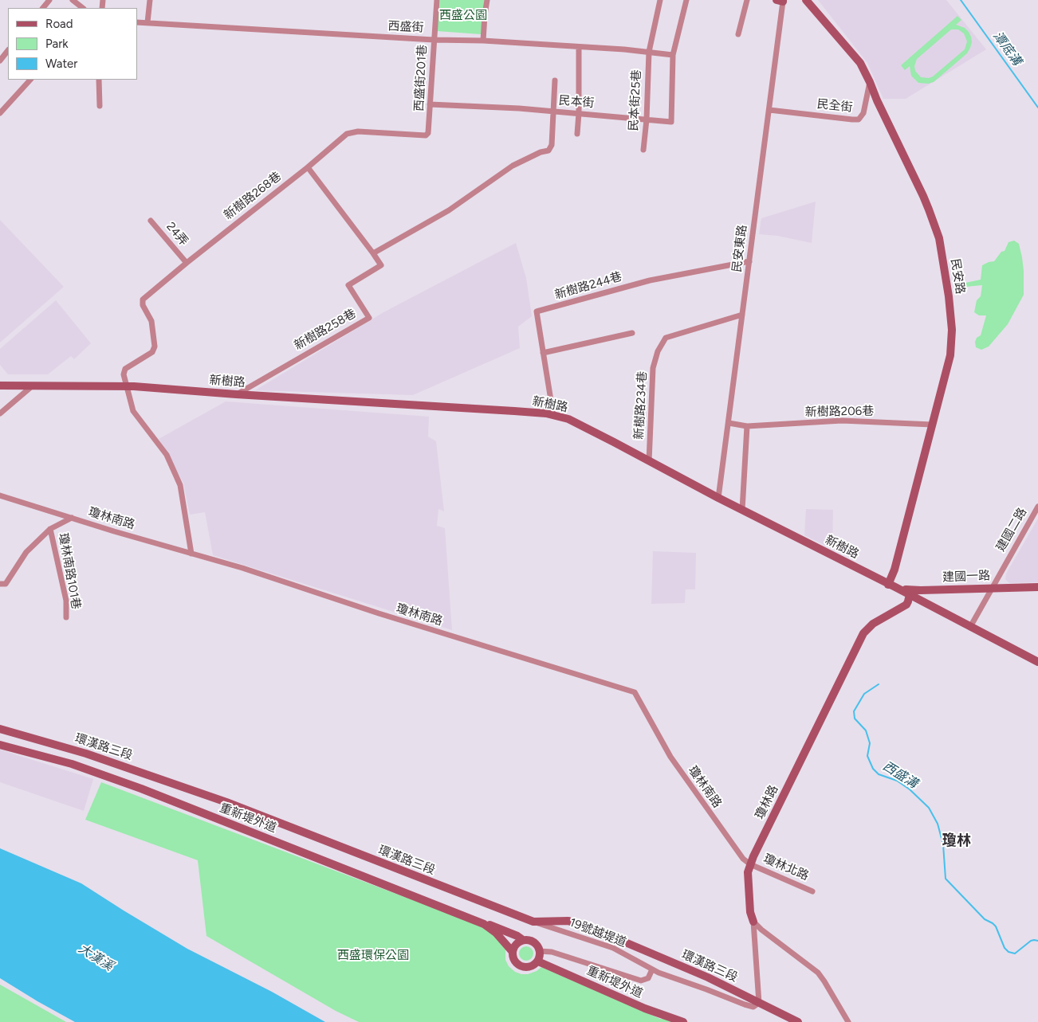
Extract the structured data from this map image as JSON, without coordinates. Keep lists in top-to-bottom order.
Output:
{
  "streets": {
    "street": [
      "西盛街",
      "西盛街201巷",
      "民本街25巷",
      "民本街",
      "民全街",
      "新樹路268巷",
      "24弄",
      "民安東路",
      "民安路",
      "新樹路244巷",
      "新樹路258巷",
      "新樹路",
      "新樹路234巷",
      "新樹路206巷",
      "瓊林南路",
      "建國二路",
      "瓊林南路101巷",
      "建國一路",
      "環漢路三段",
      "瓊林路",
      "重新堤外道",
      "瓊林北路",
      "19號越堤道"
    ]
  },
  "crossings": [
    ["西盛街", "西盛街201巷"],
    ["西盛街", "民本街25巷"],
    ["西盛街", "民本街"],
    ["西盛街201巷", "民本街"],
    ["西盛街201巷", "新樹路268巷"],
    ["民本街25巷", "民本街"],
    ["民全街", "民安東路"],
    ["民全街", "民安路"],
    ["新樹路268巷", "24弄"],
    ["新樹路268巷", "新樹路"],
    ["民安東路", "新樹路244巷"],
    ["民安東路", "新樹路"],
    ["民安東路", "新樹路234巷"],
    ["民安東路", "新樹路206巷"],
    ["民安路", "新樹路"],
    ["民安路", "新樹路206巷"],
    ["民安路", "建國一路"],
    ["新樹路244巷", "新樹路"],
    ["新樹路258巷", "新樹路"],
    ["新樹路", "新樹路234巷"],
    ["新樹路", "建國一路"],
    ["瓊林南路", "瓊林路"],
    ["瓊林南路", "瓊林北路"],
    ["建國二路", "建國一路"],
    ["建國一路", "瓊林路"],
    ["環漢路三段", "19號越堤道"],
    ["瓊林路", "瓊林北路"]
  ],
  "districts": ["瓊林"],
  "water": ["潭底溝", "西盛溝", "大漢溪"],
  "parks": ["西盛公園", "西盛環保公園"],
  "legend": ["Road", "Park", "Water"]
}
